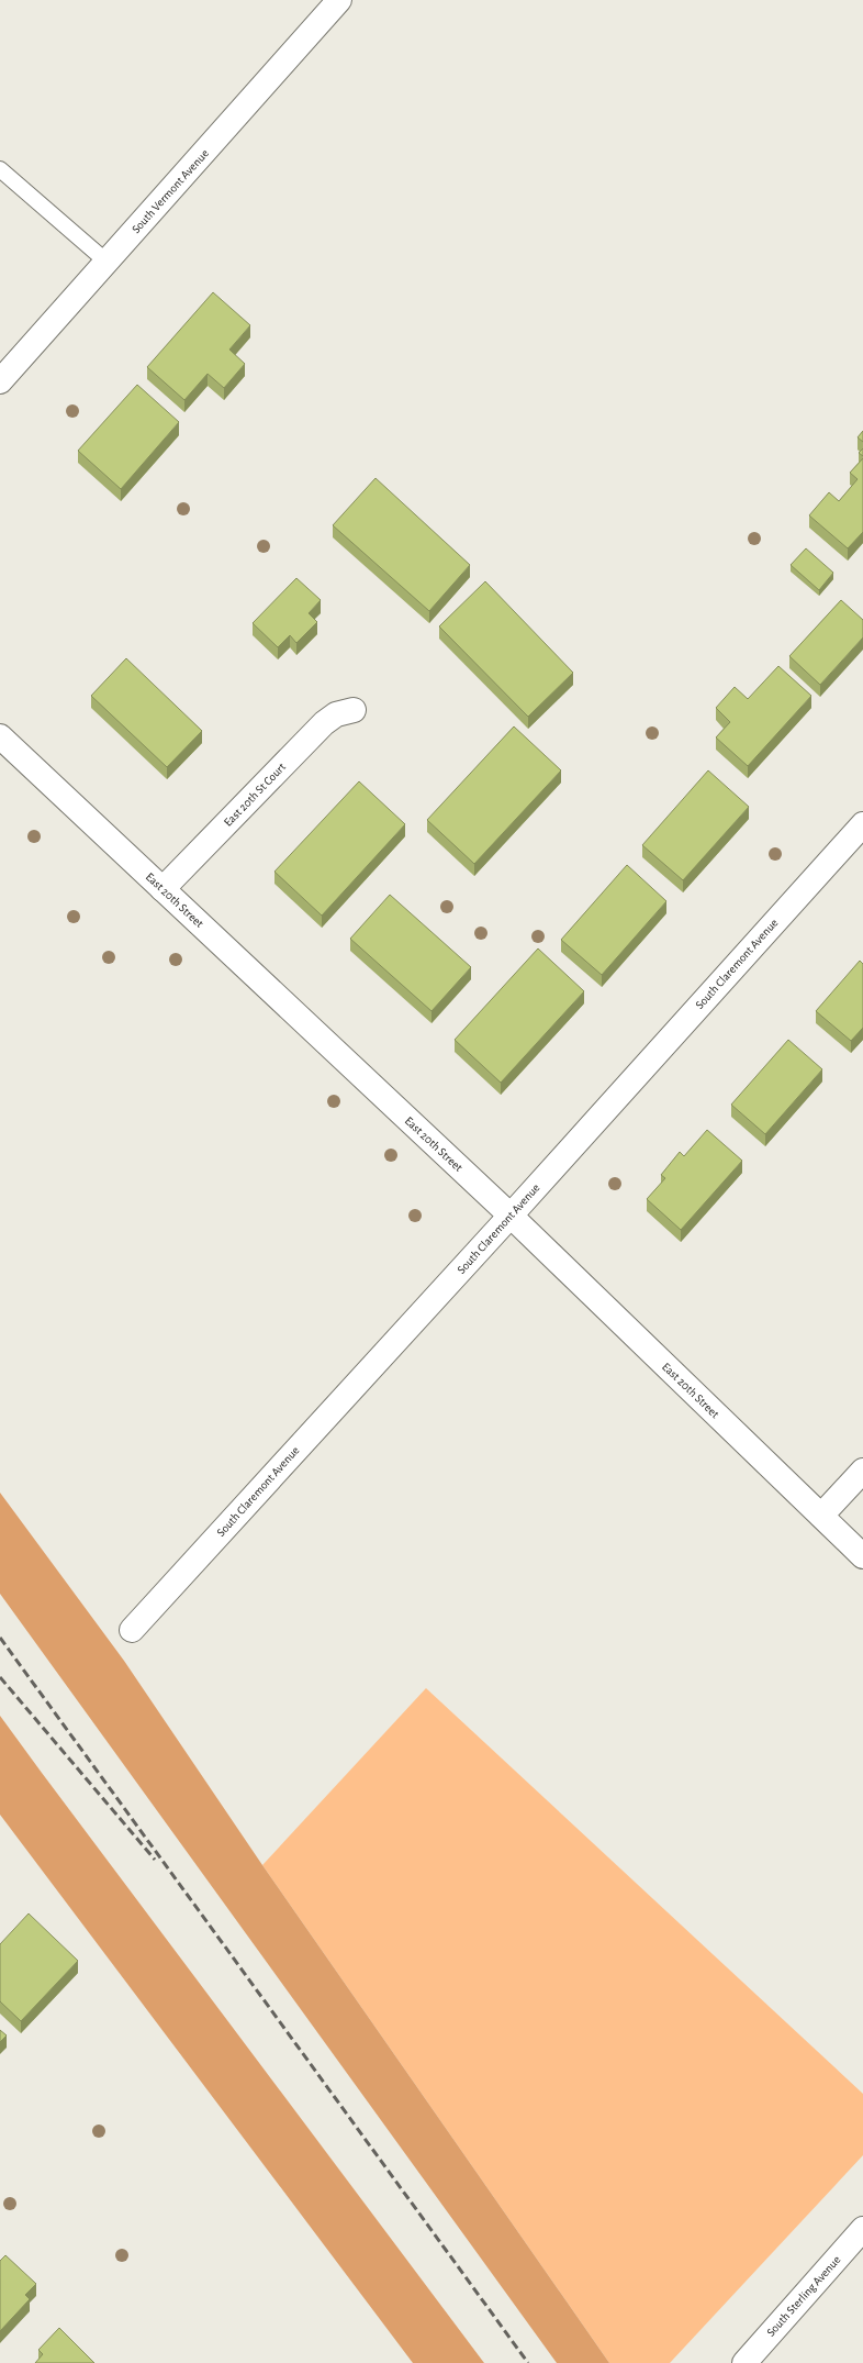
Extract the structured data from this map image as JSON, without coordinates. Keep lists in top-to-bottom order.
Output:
{
  "streets": {
    "street": [
      "South Vermont Avenue",
      "East 20th St Court",
      "East 20th Street",
      "South Claremont Avenue",
      "South Sterling Avenue"
    ]
  },
  "crossings": [
    ["East 20th St Court", "East 20th Street"],
    ["East 20th Street", "South Claremont Avenue"]
  ]
}
